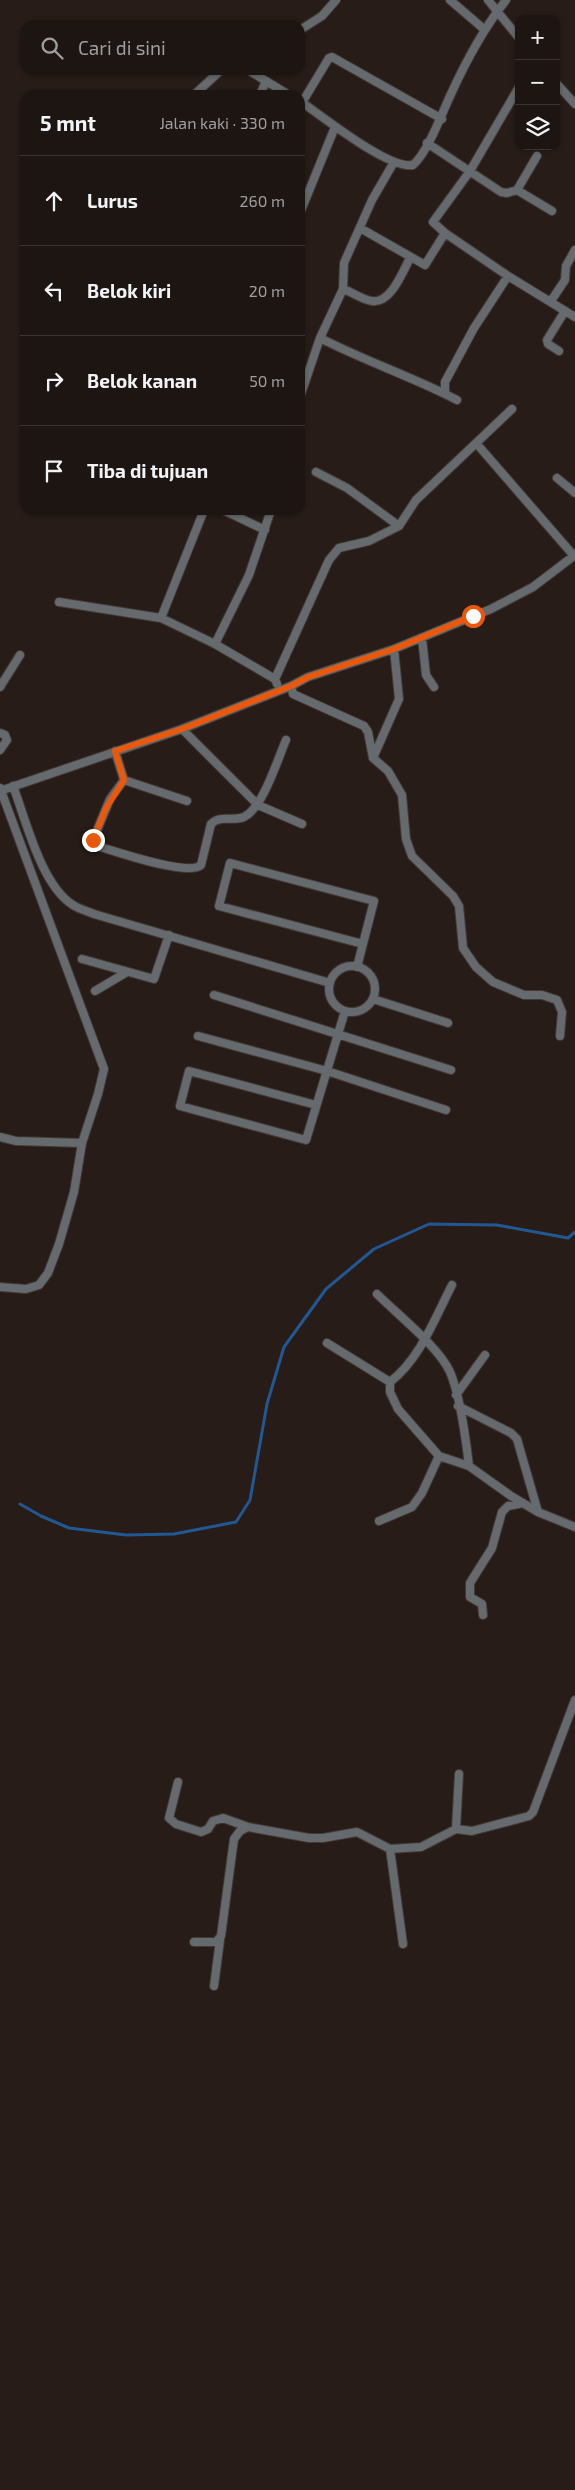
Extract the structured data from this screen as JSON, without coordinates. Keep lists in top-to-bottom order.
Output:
{
  "page": {
    "map_buttons": ["+", "−"],
    "search": "Cari di sini",
    "heading": ["5 mnt", "Jalan kaki · 330 m"],
    "list": [
      ["Lurus", "260 m"],
      ["Belok kiri", "20 m"],
      ["Belok kanan", "50 m"],
      "Tiba di tujuan"
    ]
  }
}
